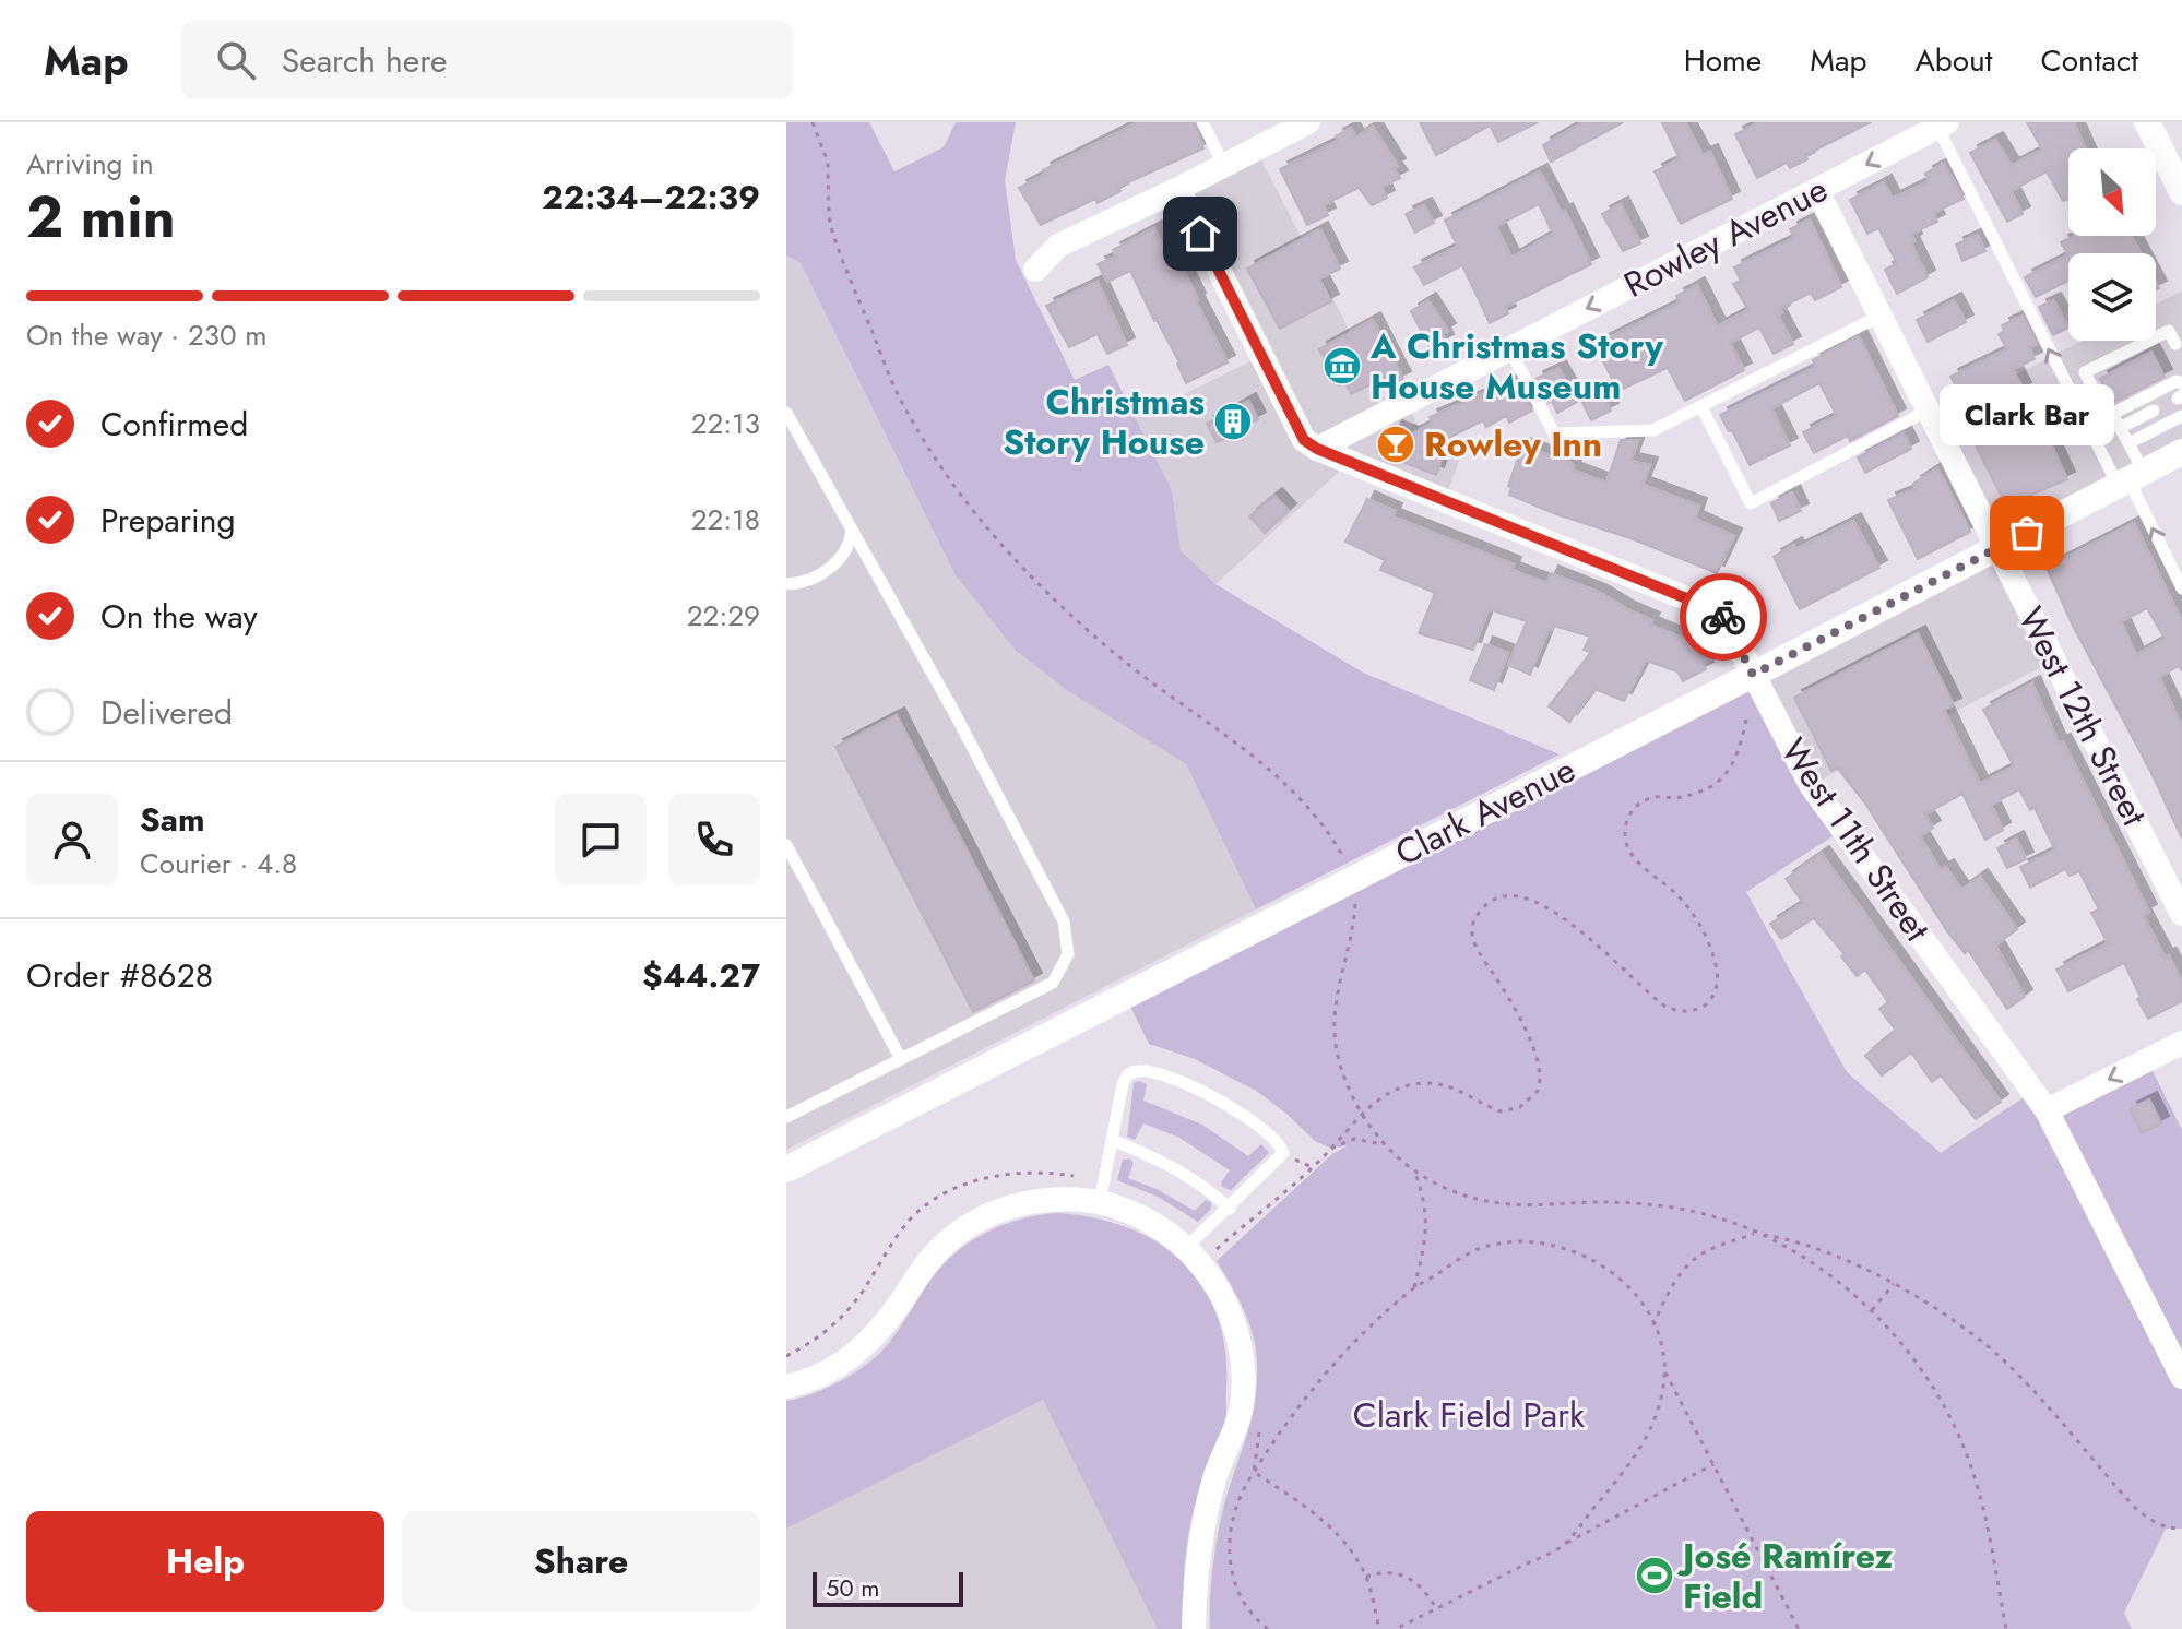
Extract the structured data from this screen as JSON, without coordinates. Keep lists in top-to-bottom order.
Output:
{
  "streets": {
    "street": [
      "Rowley Avenue",
      "West 12th Street",
      "Clark Avenue",
      "West 11th Street"
    ]
  },
  "crossings": [
    ["Rowley Avenue", "West 12th Street"],
    ["Rowley Avenue", "West 11th Street"],
    ["West 12th Street", "Clark Avenue"],
    ["Clark Avenue", "West 11th Street"]
  ],
  "one_way": ["Rowley Avenue"],
  "parks": ["Clark Field Park"],
  "places": {
    "museum": ["A Christmas Story House Museum"],
    "building": ["Christmas Story House"],
    "bar": ["Rowley Inn"],
    "other": ["Clark Bar"],
    "sports": ["José Ramírez Field"]
  },
  "scale_bar": "50 m",
  "north": "bottom right",
  "page": {
    "header": "Map",
    "search": "Search here",
    "nav": [
      "Home",
      "Map",
      "About",
      "Contact"
    ],
    "heading": ["2 min", "Arriving in", "22:34–22:39"],
    "panel": [
      "Sam",
      "Courier · 4.8",
      "Order #8628",
      "$44.27"
    ],
    "bar": "On the way · 230 m",
    "list": [
      ["Confirmed", "22:13"],
      ["Preparing", "22:18"],
      ["On the way", "22:29"],
      "Delivered"
    ],
    "bubble": "Clark Bar",
    "buttons": ["Help", "Share"],
    "scale": "50 m"
  }
}
